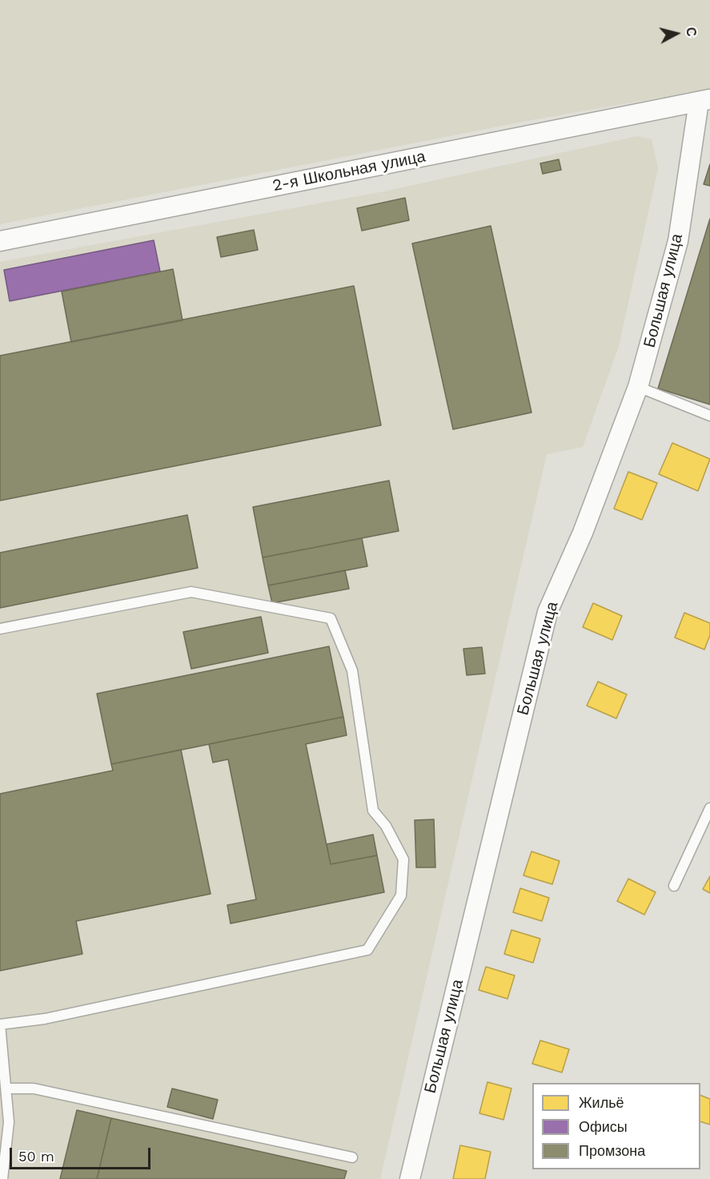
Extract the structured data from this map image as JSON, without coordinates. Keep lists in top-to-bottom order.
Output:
{
  "streets": {
    "street": ["2-я Школьная улица", "Большая улица"]
  },
  "crossings": [
    ["2-я Школьная улица", "Большая улица"]
  ],
  "legend": ["Жильё", "Офисы", "Промзона"],
  "scale_bar": "50 m",
  "north": "right"
}
